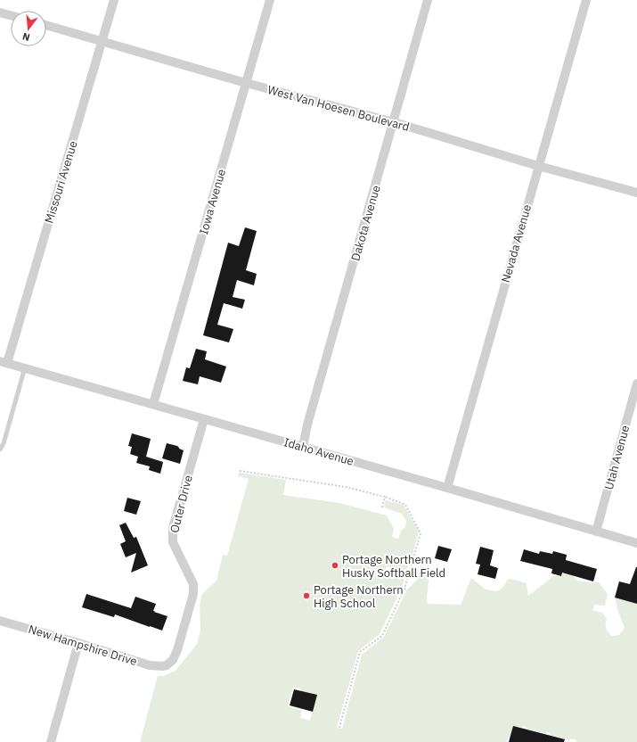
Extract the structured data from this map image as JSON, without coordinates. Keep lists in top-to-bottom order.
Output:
{
  "streets": {
    "street": [
      "West Van Hoesen Boulevard",
      "Missouri Avenue",
      "Iowa Avenue",
      "Dakota Avenue",
      "Nevada Avenue",
      "Idaho Avenue",
      "Utah Avenue",
      "Outer Drive",
      "New Hampshire Drive"
    ]
  },
  "crossings": [
    ["West Van Hoesen Boulevard", "Missouri Avenue"],
    ["West Van Hoesen Boulevard", "Iowa Avenue"],
    ["West Van Hoesen Boulevard", "Dakota Avenue"],
    ["West Van Hoesen Boulevard", "Nevada Avenue"],
    ["Missouri Avenue", "Idaho Avenue"],
    ["Iowa Avenue", "Idaho Avenue"],
    ["Dakota Avenue", "Idaho Avenue"],
    ["Nevada Avenue", "Idaho Avenue"],
    ["Idaho Avenue", "Utah Avenue"],
    ["Idaho Avenue", "Outer Drive"],
    ["Outer Drive", "New Hampshire Drive"]
  ],
  "places": ["Portage Northern Husky Softball Field", "Portage Northern High School"],
  "north": "bottom"
}
